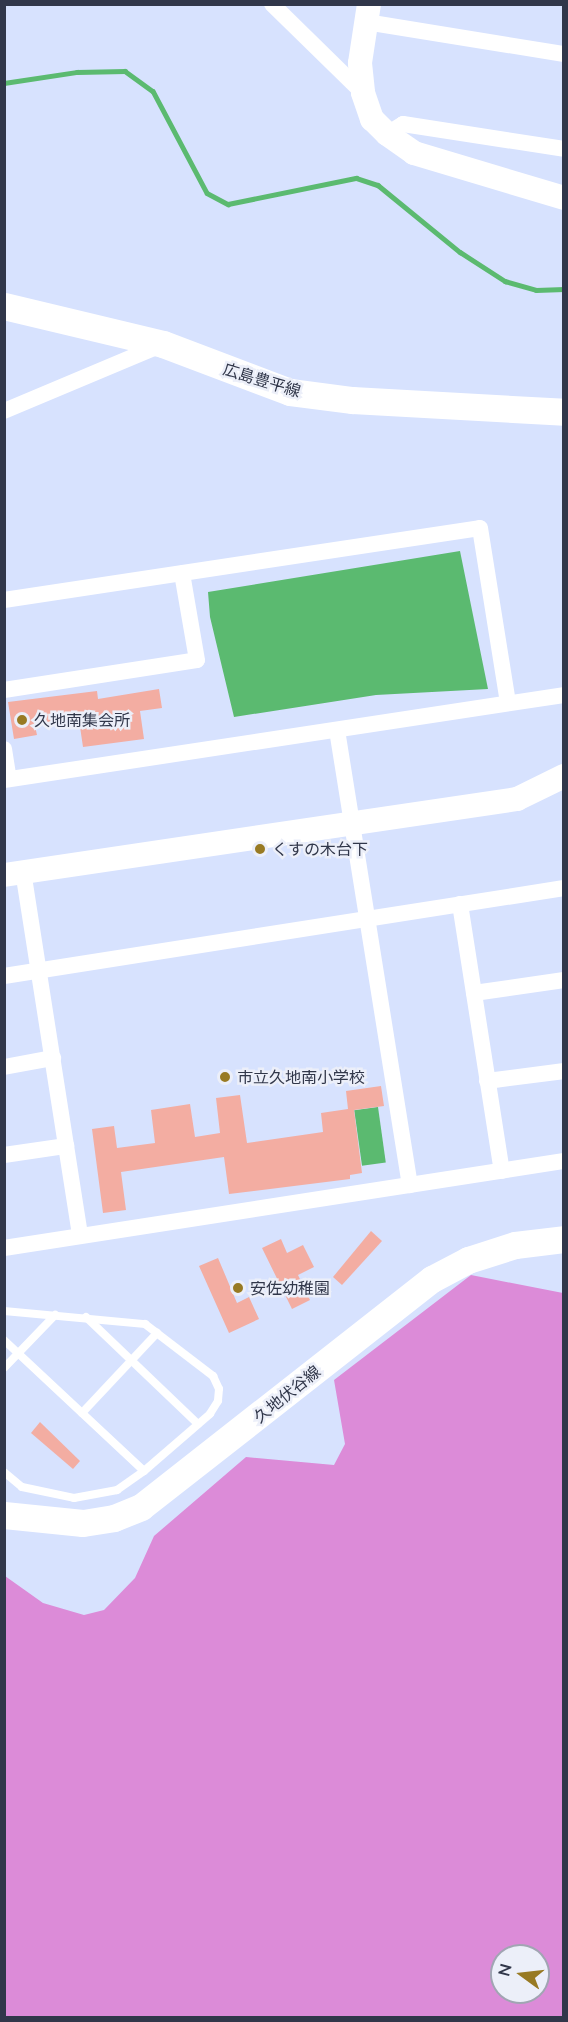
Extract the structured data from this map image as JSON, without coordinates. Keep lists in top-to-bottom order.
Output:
{
  "streets": {
    "main road": ["広島豊平線", "久地伏谷線"]
  },
  "places": [
    "久地南集会所",
    "くすの木台下",
    "市立久地南小学校",
    "安佐幼稚園"
  ],
  "north": "left"
}
